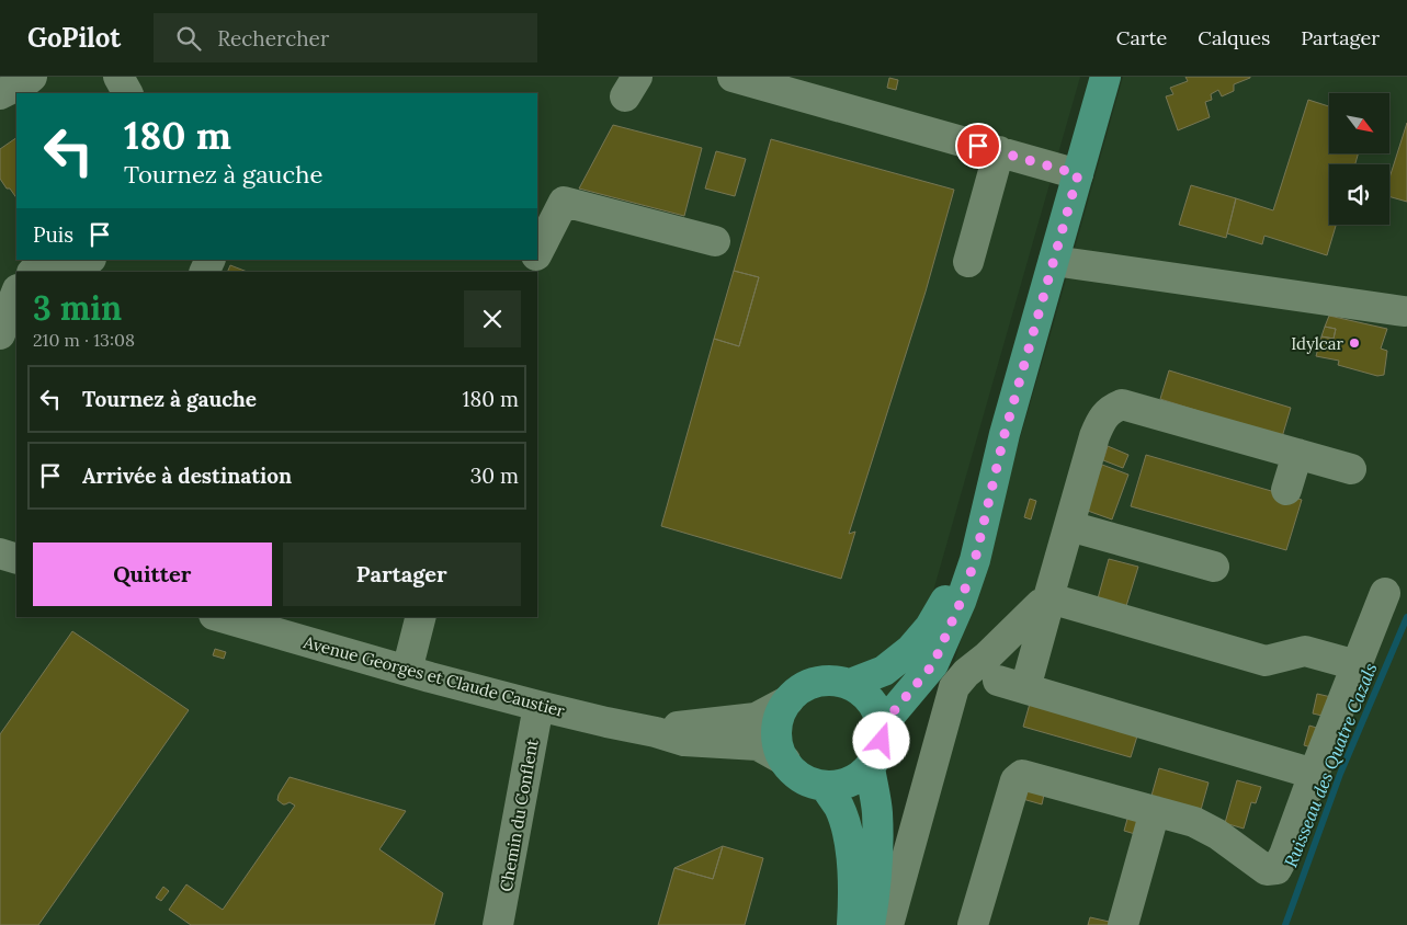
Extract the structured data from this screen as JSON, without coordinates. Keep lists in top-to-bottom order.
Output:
{
  "streets": {
    "street": ["Avenue Georges et Claude Caustier", "Chemin du Conflent"]
  },
  "crossings": [
    ["Avenue Georges et Claude Caustier", "Chemin du Conflent"]
  ],
  "water": ["Ruisseau des Quatre Cazals"],
  "places": ["Idylcar"],
  "north": "bottom right",
  "page": {
    "header": "GoPilot",
    "search": "Rechercher",
    "nav": ["Carte", "Calques", "Partager"],
    "turn": ["180 m", "Tournez à gauche"],
    "then": "Puis",
    "heading": ["3 min", "210 m · 13:08"],
    "list": [
      {
        "name": "Tournez à gauche",
        "value": "180 m"
      },
      {
        "name": "Arrivée à destination",
        "value": "30 m"
      }
    ],
    "buttons": ["Quitter", "Partager"]
  }
}
